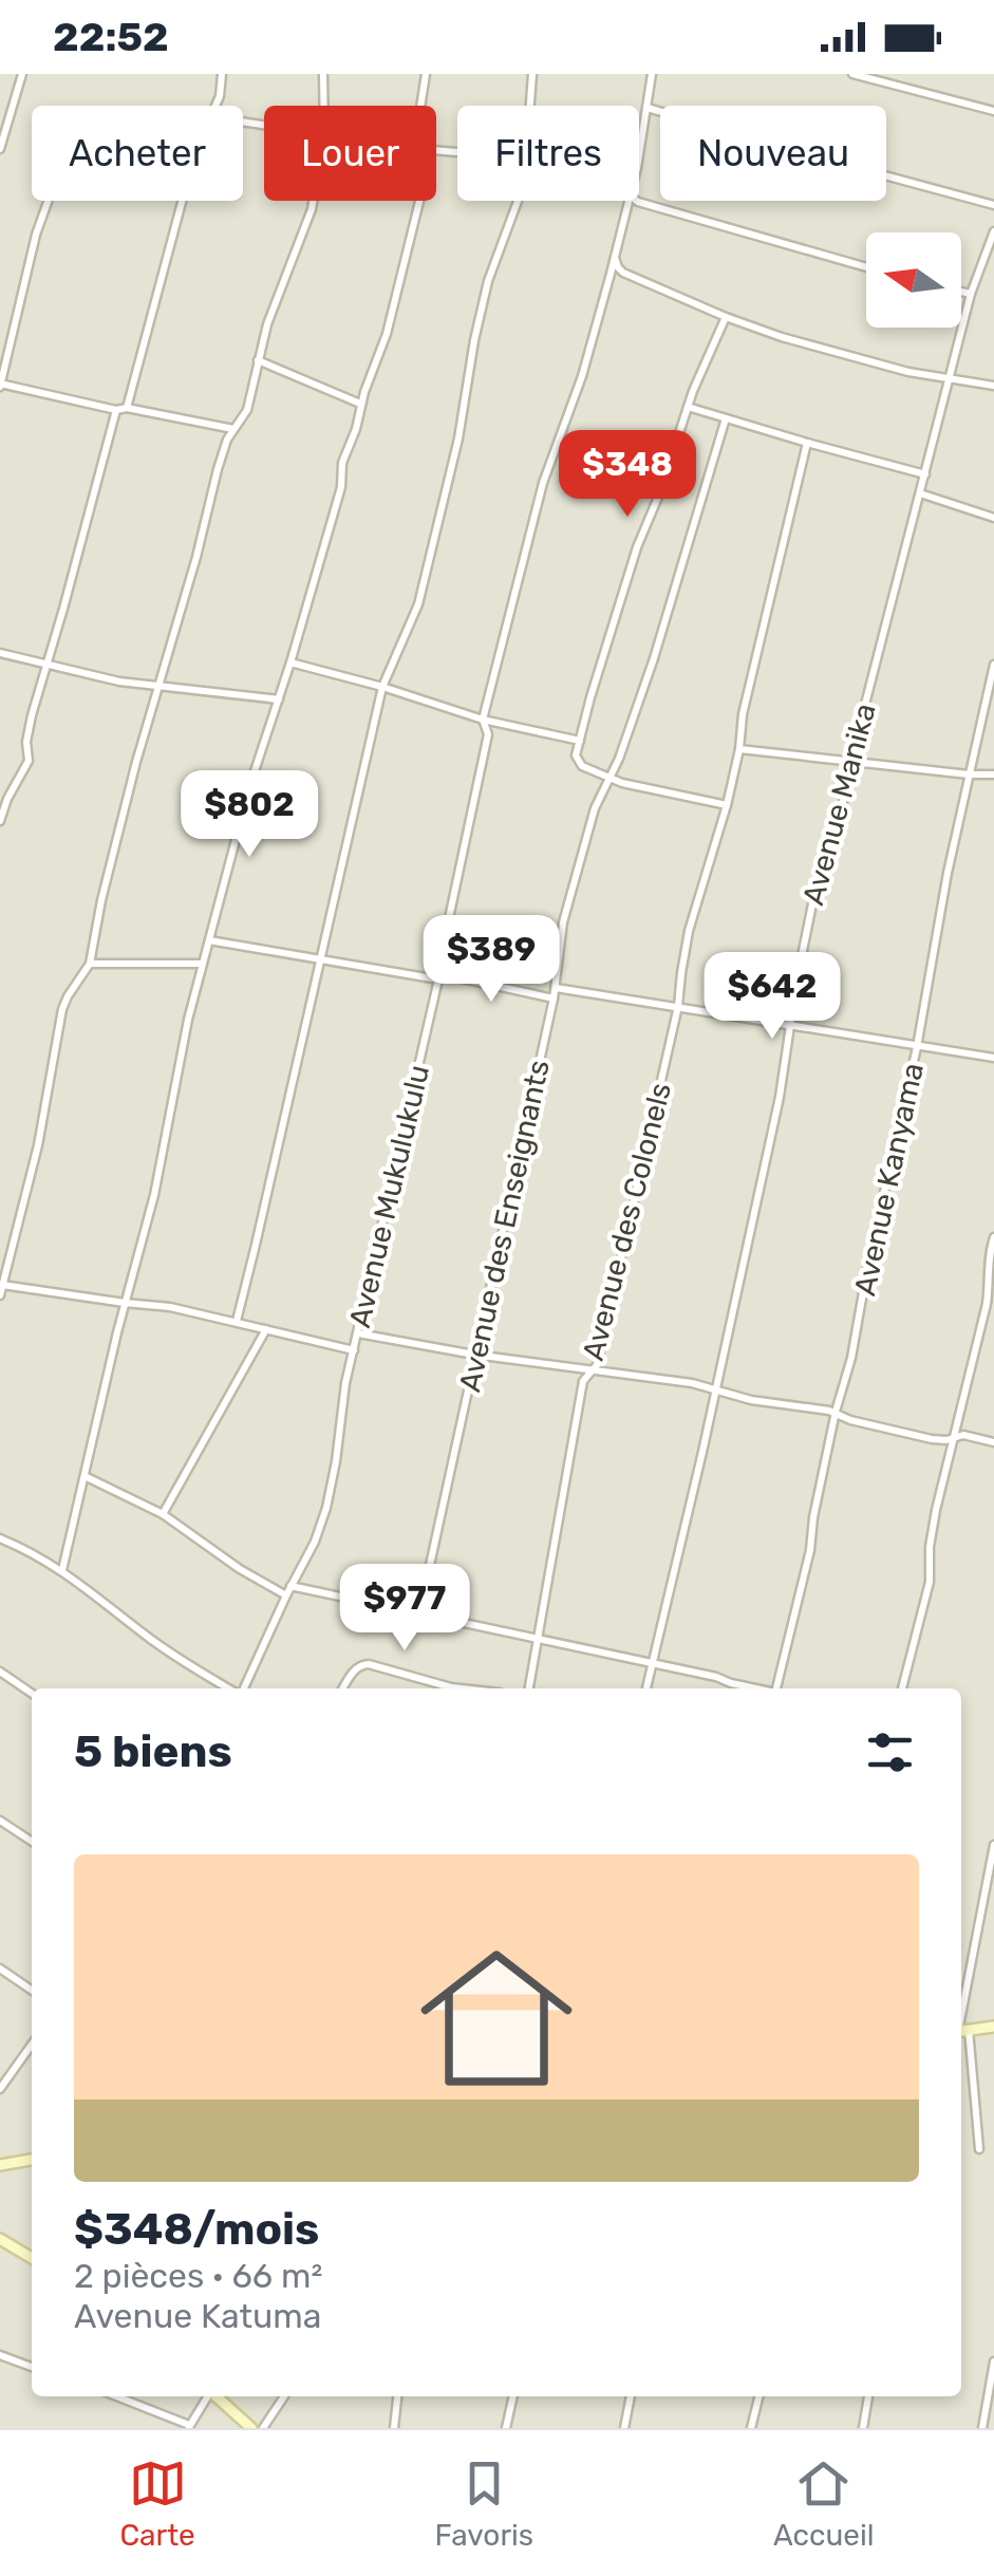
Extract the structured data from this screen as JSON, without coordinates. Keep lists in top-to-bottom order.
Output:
{
  "streets": {
    "street": [
      "Avenue Manika",
      "Avenue Kanyama",
      "Avenue Mukulukulu",
      "Avenue des Colonels",
      "Avenue des Enseignants"
    ]
  },
  "north": "left",
  "page": {
    "status": "22:52",
    "chip": [
      "Acheter",
      "Louer",
      "Filtres",
      "Nouveau"
    ],
    "price": [
      "$348",
      "$802",
      "$389",
      "$642",
      "$977"
    ],
    "heading": "5 biens",
    "list": [
      {
        "name": "$348/mois",
        "note": "2 pièces · 66 m² · Avenue Katuma"
      }
    ],
    "tabs": ["Carte", "Favoris", "Accueil"]
  }
}
